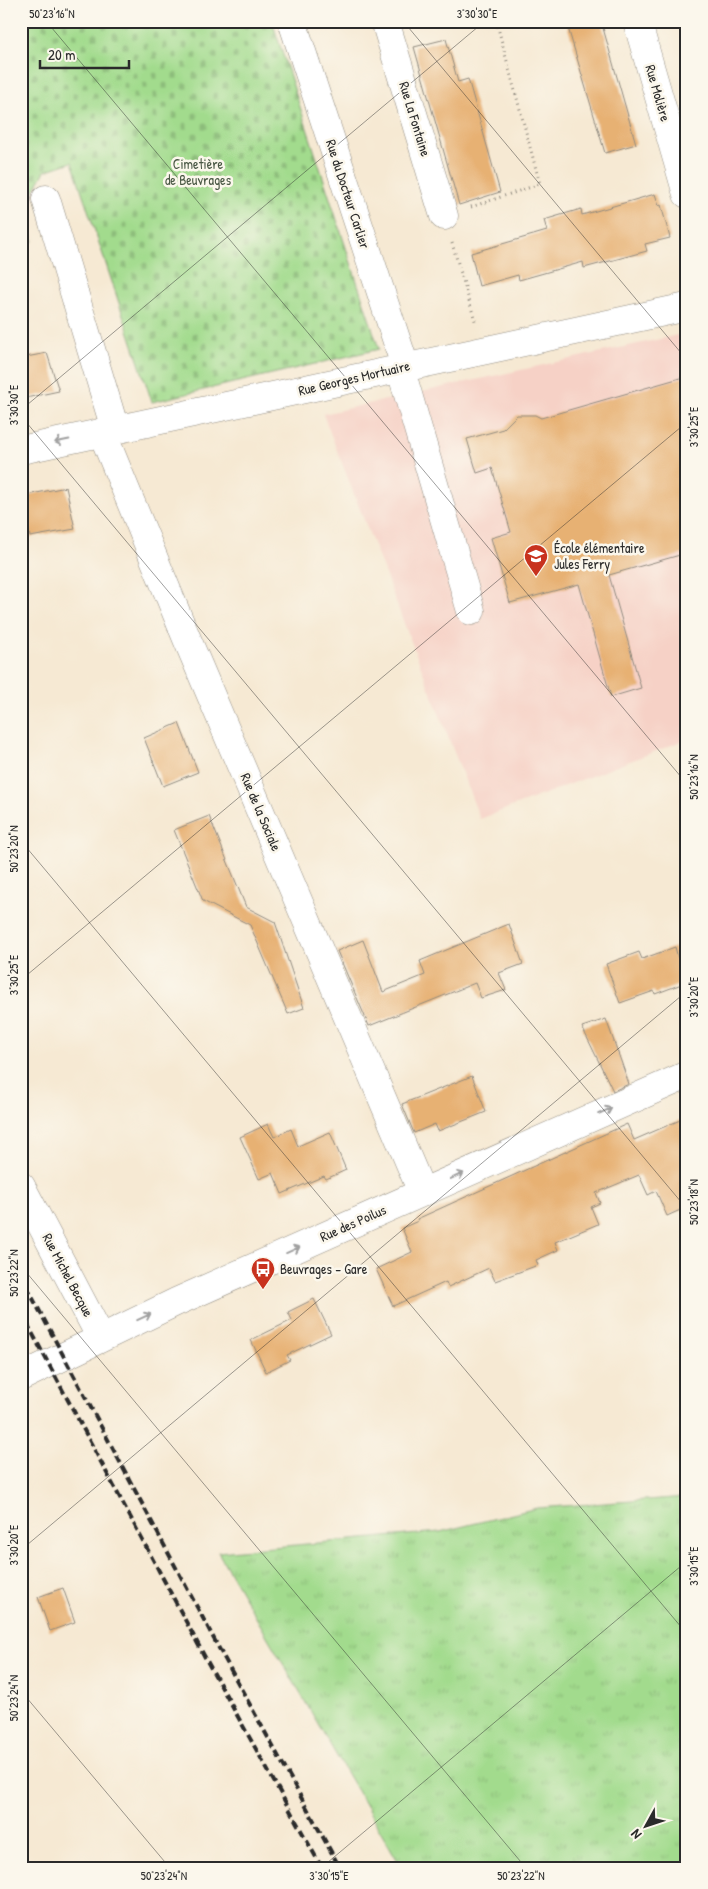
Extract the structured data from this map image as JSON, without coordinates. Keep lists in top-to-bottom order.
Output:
{
  "streets": {
    "street": [
      "Rue Molière",
      "Rue La Fontaine",
      "Rue du Docteur Carlier",
      "Rue Georges Mortuaire",
      "Rue de la Sociale",
      "Rue des Poilus",
      "Rue Michel Becque"
    ]
  },
  "crossings": [
    ["Rue du Docteur Carlier", "Rue Georges Mortuaire"],
    ["Rue Georges Mortuaire", "Rue de la Sociale"],
    ["Rue de la Sociale", "Rue des Poilus"],
    ["Rue des Poilus", "Rue Michel Becque"]
  ],
  "one_way": ["Rue des Poilus"],
  "parks": ["Cimetière de Beuvrages"],
  "places": {
    "school or university": ["École élémentaire Jules Ferry"],
    "bus stop": ["Beuvrages – Gare"]
  },
  "scale_bar": "20 m",
  "north": "bottom left",
  "coordinates": [
    "50°23'16\"N",
    "3°30'30\"E",
    "3°30'25\"E",
    "50°23'20\"N",
    "3°30'20\"E",
    "50°23'18\"N",
    "50°23'22\"N",
    "3°30'15\"E",
    "50°23'24\"N"
  ]
}
